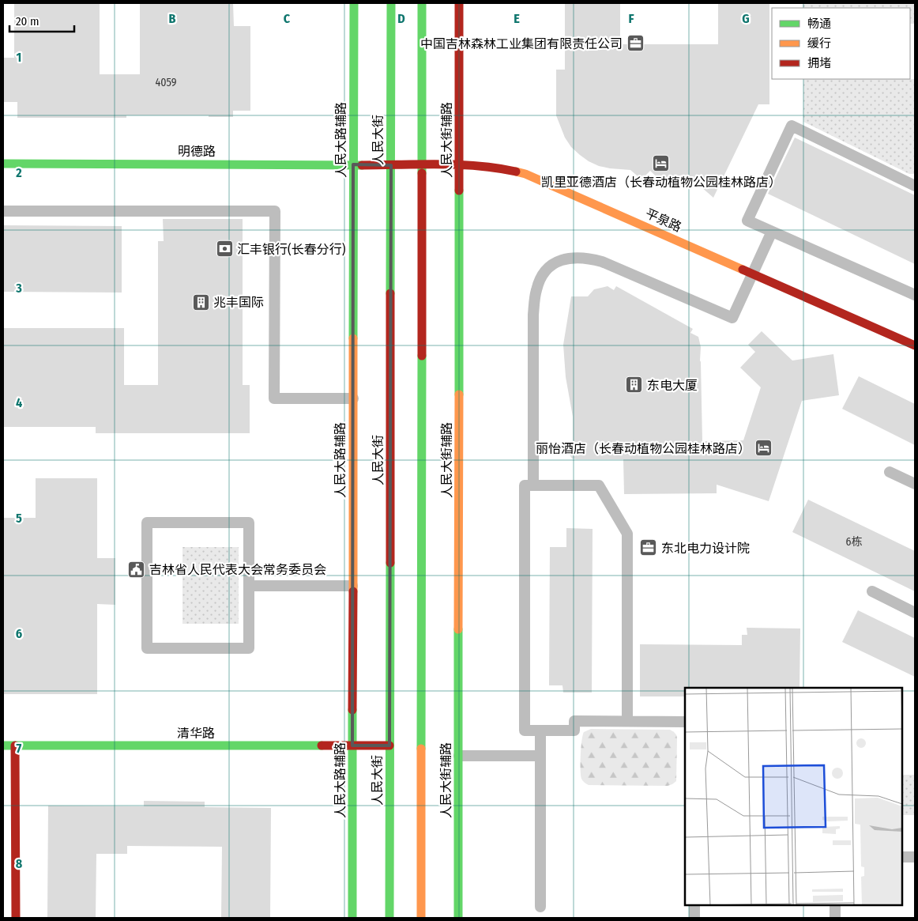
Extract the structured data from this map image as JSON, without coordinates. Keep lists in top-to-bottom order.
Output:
{
  "streets": {
    "main road": [
      "人民大路辅路",
      "人民大街",
      "人民大街辅路",
      "明德路",
      "平泉路",
      "清华路"
    ]
  },
  "crossings": [
    ["人民大路辅路", "明德路"],
    ["人民大路辅路", "清华路"],
    ["人民大街", "明德路"],
    ["人民大街", "平泉路"],
    ["人民大街", "清华路"],
    ["人民大街辅路", "平泉路"],
    ["明德路", "平泉路"]
  ],
  "places": {
    "office": ["中国吉林森林工业集团有限责任公司", "东北电力设计院"],
    "hotel": ["凯里亚德酒店（长春动植物公园桂林路店）", "丽怡酒店（长春动植物公园桂林路店）"],
    "bank": ["汇丰银行(长春分行)"],
    "building": ["兆丰国际", "东电大厦"],
    "public building": ["吉林省人民代表大会常务委员会"]
  },
  "house_numbers": ["4059", "6栋"],
  "legend": ["畅通", "缓行", "拥堵"],
  "scale_bar": "20 m",
  "grid": {
    "columns": [
      "B",
      "C",
      "D",
      "E",
      "F",
      "G"
    ],
    "rows": [
      "1",
      "2",
      "3",
      "4",
      "5",
      "6",
      "7",
      "8"
    ]
  }
}
